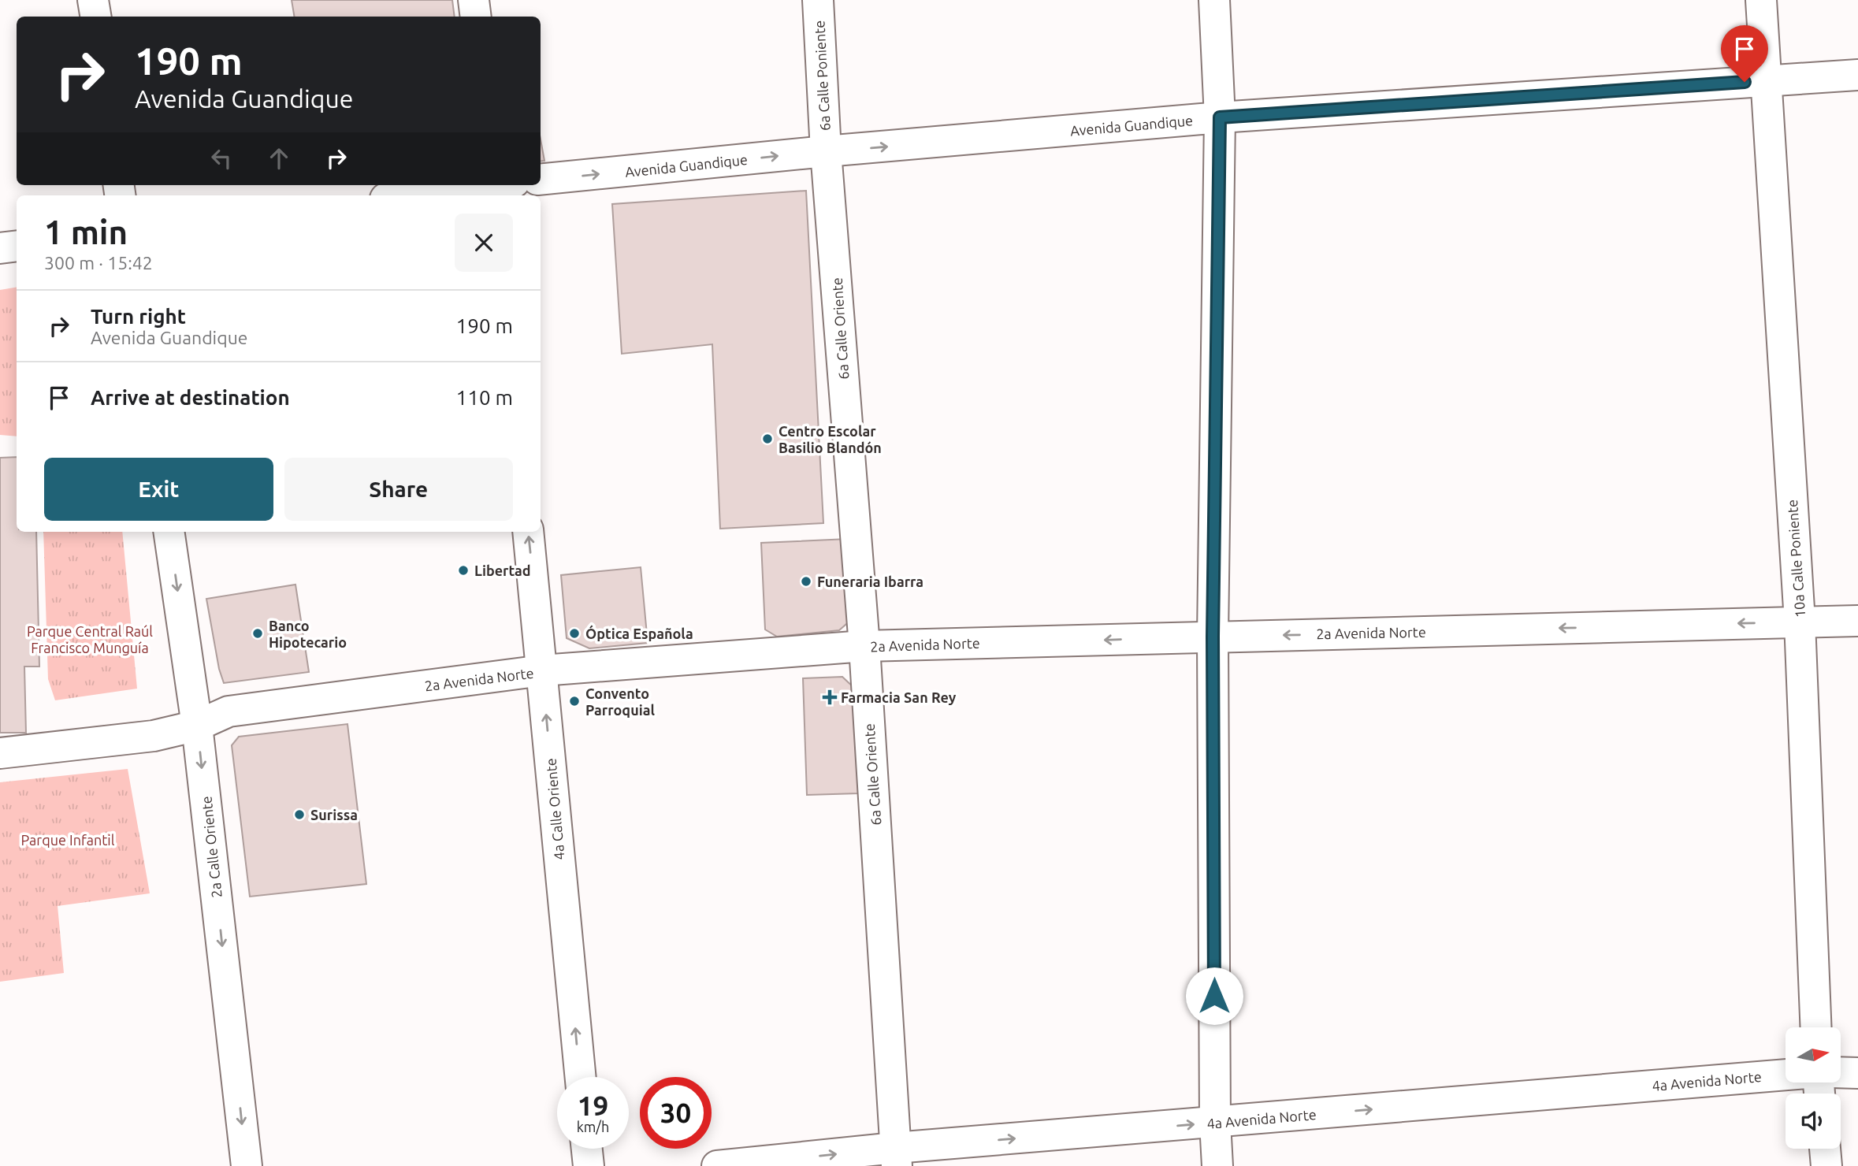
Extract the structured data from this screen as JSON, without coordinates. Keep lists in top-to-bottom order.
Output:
{
  "streets": {
    "street": [
      "6a Calle Poniente",
      "Avenida Guandique",
      "6a Calle Oriente",
      "10a Calle Poniente",
      "2a Avenida Norte",
      "4a Calle Oriente",
      "2a Calle Oriente",
      "4a Avenida Norte"
    ]
  },
  "crossings": [
    ["6a Calle Poniente", "Avenida Guandique"],
    ["6a Calle Poniente", "6a Calle Oriente"],
    ["Avenida Guandique", "6a Calle Oriente"],
    ["Avenida Guandique", "10a Calle Poniente"],
    ["6a Calle Oriente", "2a Avenida Norte"],
    ["6a Calle Oriente", "4a Avenida Norte"],
    ["10a Calle Poniente", "2a Avenida Norte"],
    ["2a Avenida Norte", "4a Calle Oriente"],
    ["2a Avenida Norte", "2a Calle Oriente"]
  ],
  "one_way": [
    "Avenida Guandique",
    "2a Avenida Norte",
    "4a Calle Oriente",
    "2a Calle Oriente",
    "4a Avenida Norte"
  ],
  "parks": ["Parque Central Raúl Francisco Munguía", "Parque Infantil"],
  "places": {
    "other": [
      "Centro Escolar Basilio Blandón",
      "Libertad",
      "Funeraria Ibarra",
      "Banco Hipotecario",
      "Óptica Española",
      "Convento Parroquial",
      "Surissa"
    ],
    "health": ["Farmacia San Rey"]
  },
  "north": "right",
  "page": {
    "turn": ["190 m", "Avenida Guandique"],
    "heading": ["1 min", "300 m · 15:42"],
    "list": [
      {
        "name": "Turn right",
        "note": "Avenida Guandique",
        "value": "190 m"
      },
      {
        "name": "Arrive at destination",
        "value": "110 m"
      }
    ],
    "buttons": ["Exit", "Share"],
    "speed": "19 km/h",
    "limit": "30"
  }
}
